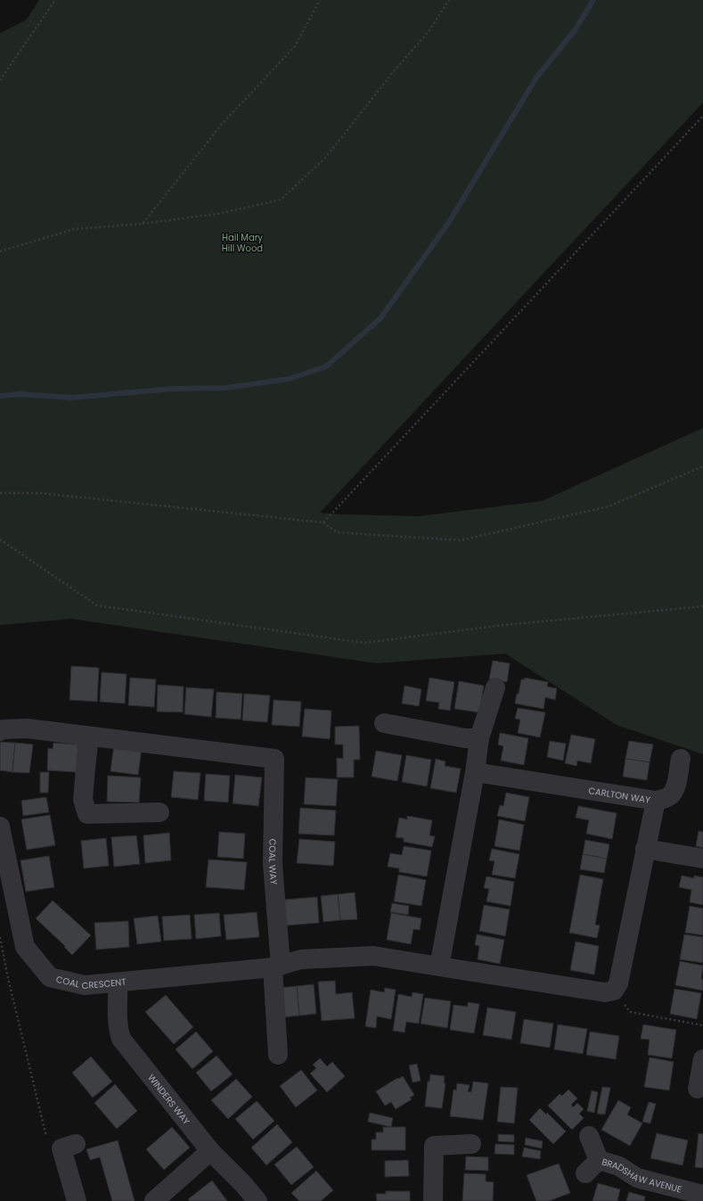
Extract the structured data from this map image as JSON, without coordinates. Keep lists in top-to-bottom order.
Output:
{
  "streets": {
    "street": [
      "CARLTON WAY",
      "COAL WAY",
      "COAL CRESCENT",
      "WINDERS WAY",
      "BRADSHAW AVENUE"
    ]
  },
  "crossings": [
    ["COAL WAY", "COAL CRESCENT"],
    ["COAL CRESCENT", "WINDERS WAY"]
  ],
  "parks": ["Hail Mary Hill Wood"]
}
